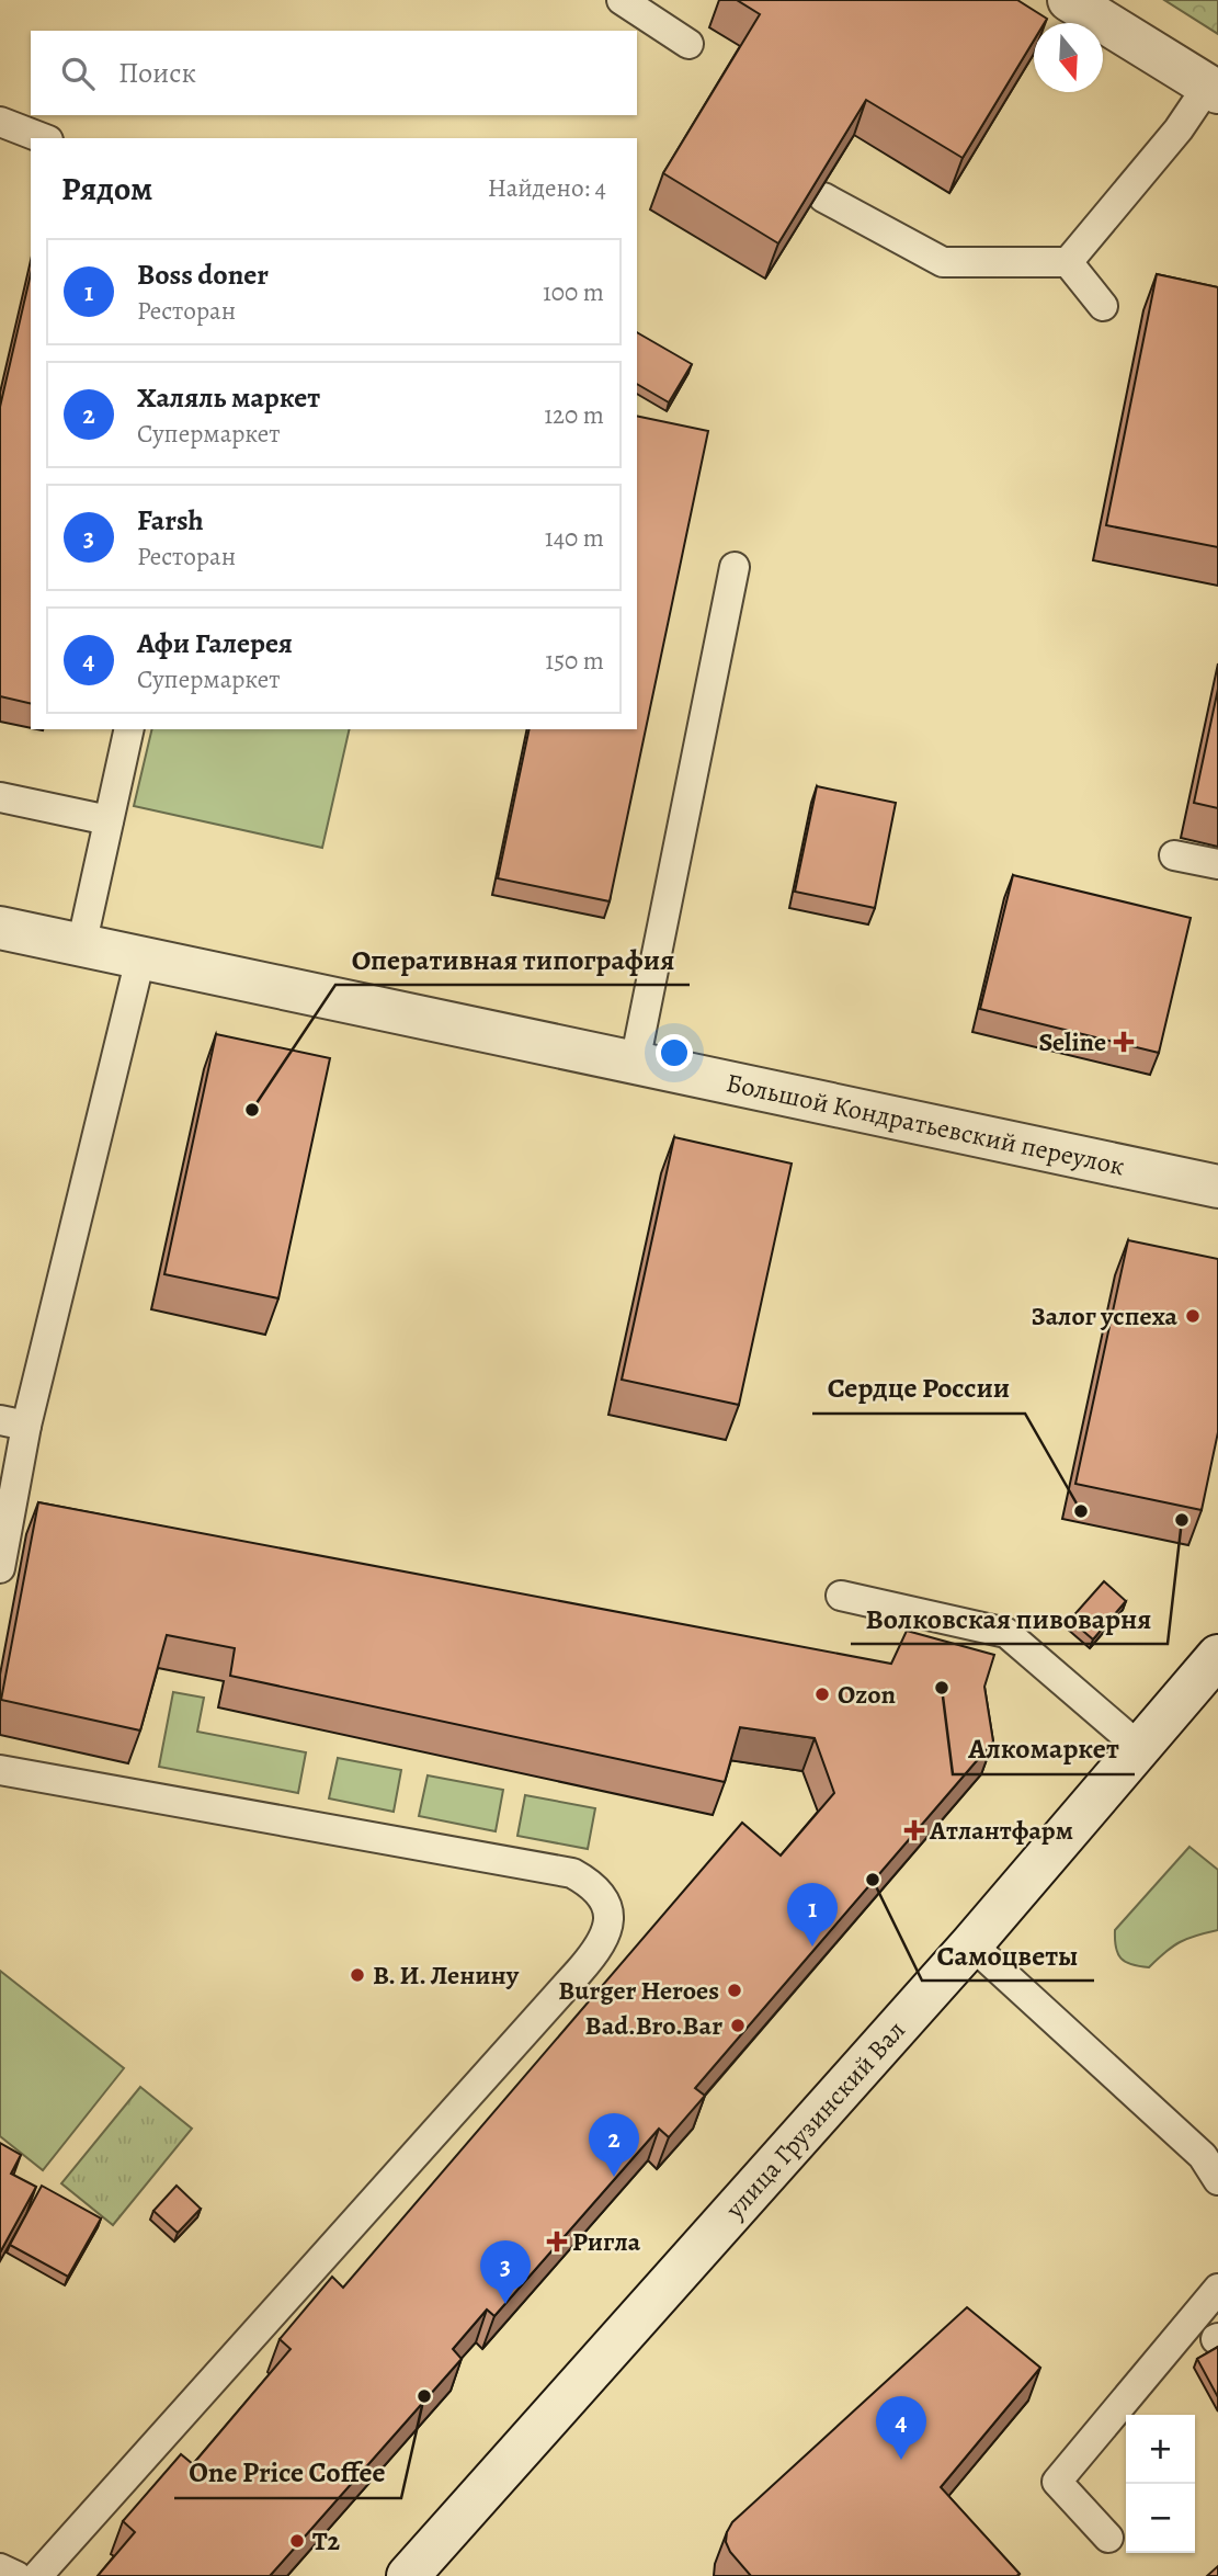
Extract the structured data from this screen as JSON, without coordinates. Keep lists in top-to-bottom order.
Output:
{
  "streets": {
    "street": ["Большой Кондратьевский переулок", "улица Грузинский Вал"]
  },
  "places": {
    "health": ["Seline", "Атлантфарм", "Ригла"],
    "other": [
      "Оперативная типография",
      "Залог успеха",
      "Сердце России",
      "Волковская пивоварня",
      "Алкомаркет",
      "Ozon",
      "Самоцветы",
      "В. И. Ленину",
      "Burger Heroes",
      "Bad.Bro.Bar",
      "One Price Coffee",
      "T2"
    ]
  },
  "north": "bottom",
  "page": {
    "search": "Поиск",
    "heading": ["Рядом", "Найдено: 4"],
    "list": [
      {
        "mark": "1",
        "name": "Boss doner",
        "note": "Ресторан",
        "value": "100 m"
      },
      {
        "mark": "2",
        "name": "Халяль маркет",
        "note": "Супермаркет",
        "value": "120 m"
      },
      {
        "mark": "3",
        "name": "Farsh",
        "note": "Ресторан",
        "value": "140 m"
      },
      {
        "mark": "4",
        "name": "Афи Галерея",
        "note": "Супермаркет",
        "value": "150 m"
      }
    ],
    "pins": [
      "1",
      "2",
      "3",
      "4"
    ],
    "map_buttons": ["+", "−"]
  }
}
